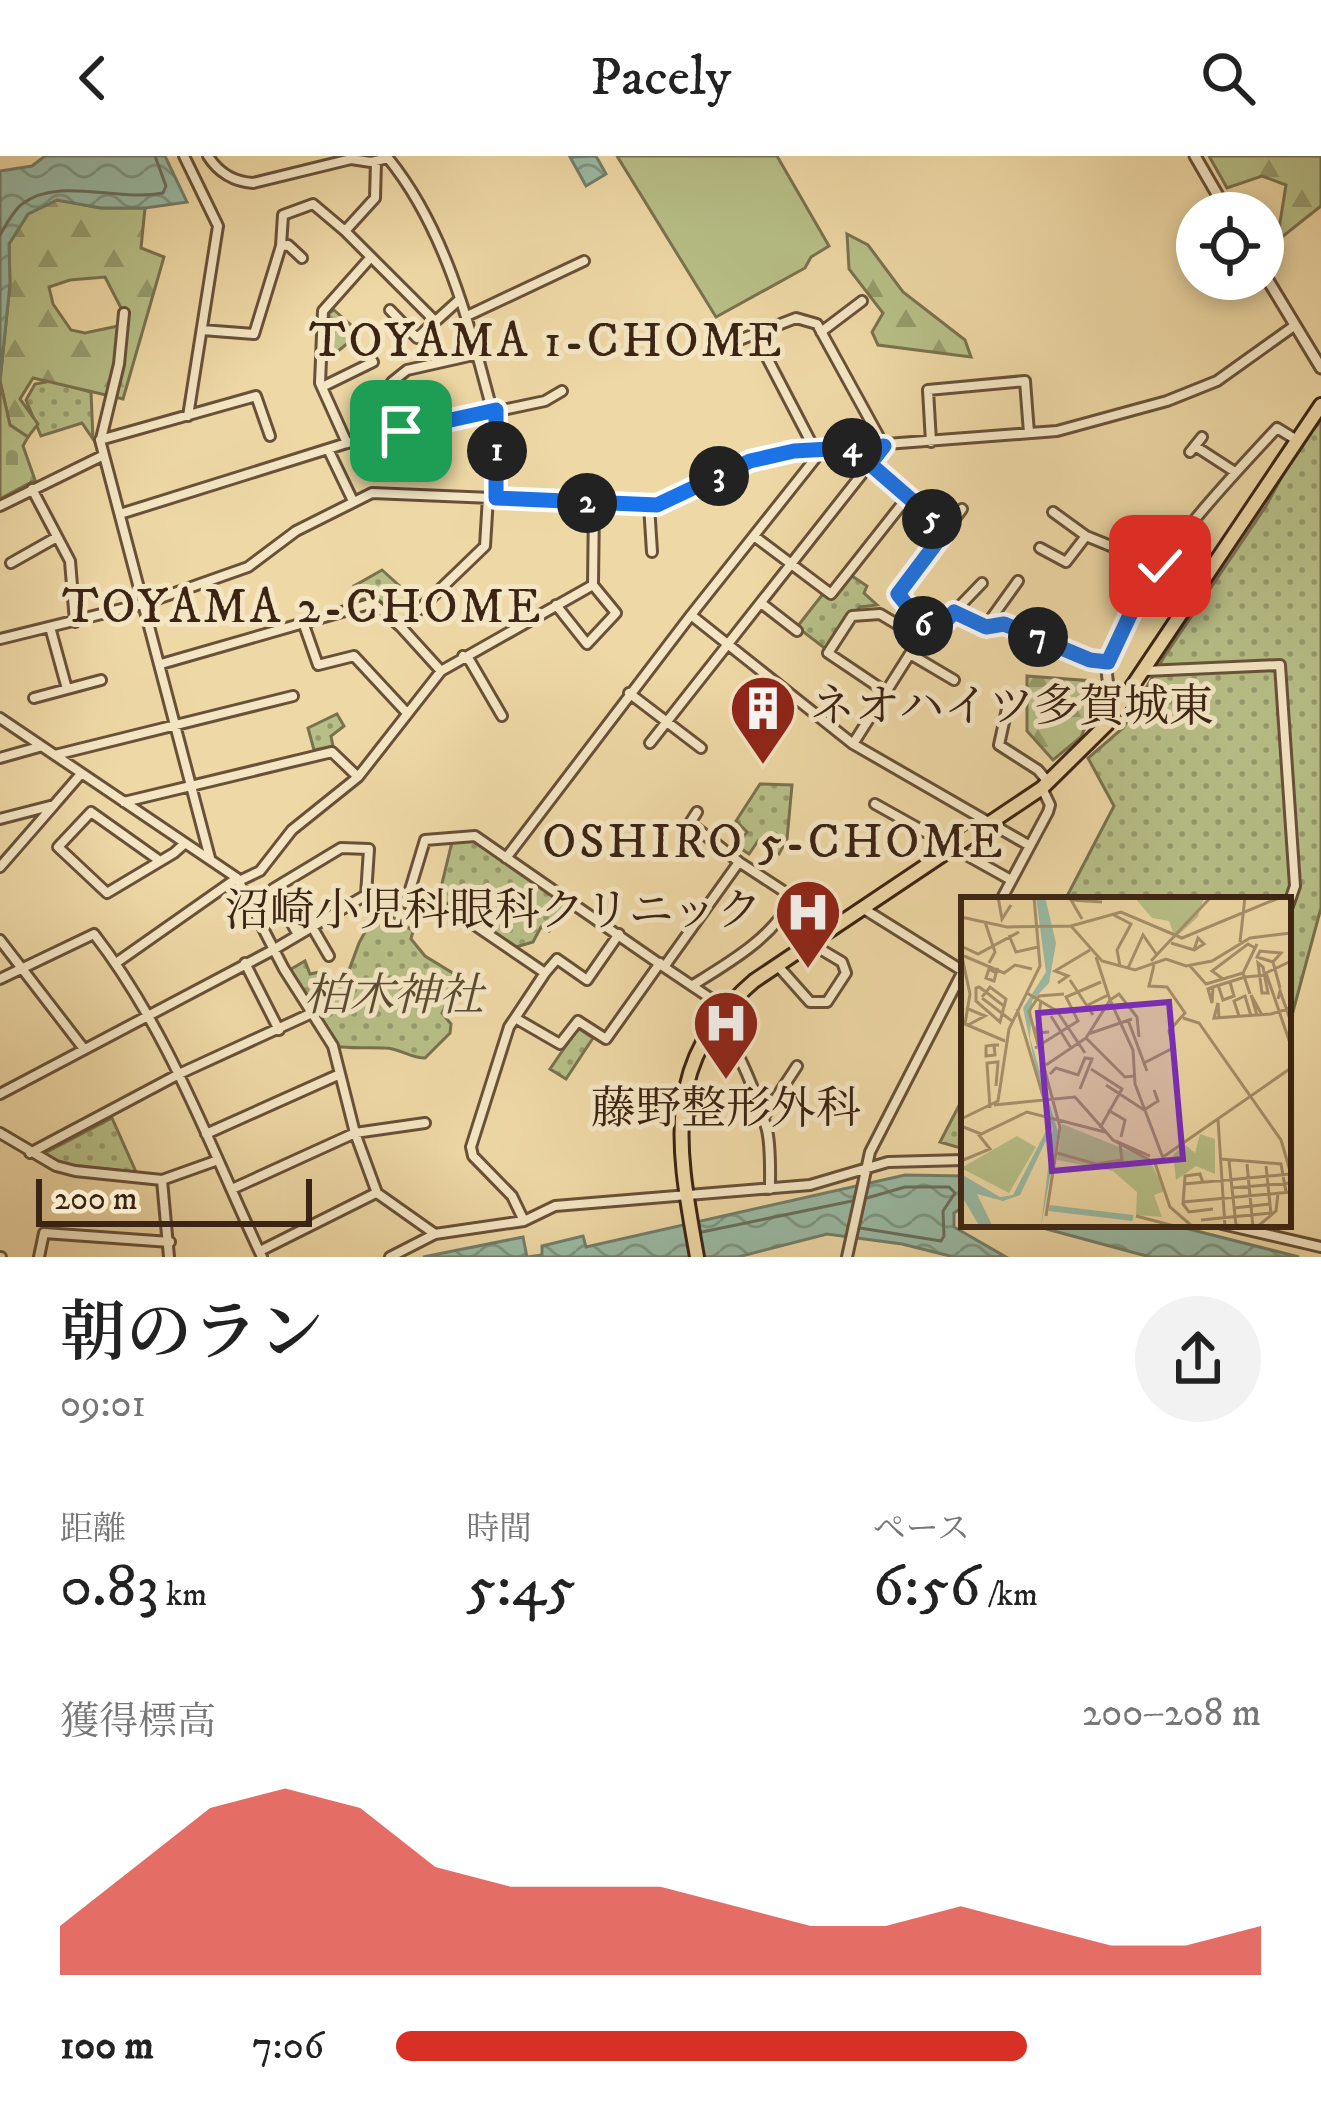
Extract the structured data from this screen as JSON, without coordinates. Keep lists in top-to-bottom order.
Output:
{
  "districts": ["TOYAMA 1-CHOME", "TOYAMA 2-CHOME", "OSHIRO 5-CHOME"],
  "parks": ["柏木神社"],
  "places": {
    "building": ["ネオハイツ多賀城東"],
    "hospital": ["沼崎小児科眼科クリニック", "藤野整形外科"]
  },
  "scale_bar": "200 m",
  "page": {
    "header": "Pacely",
    "pins": [
      "4",
      "1",
      "3",
      "2",
      "5",
      "6",
      "7"
    ],
    "scale": "200 m",
    "heading": ["朝のラン", "09:01"],
    "stats": [
      ["距離", "0.83 km"],
      ["時間", "5:45"],
      ["ペース", "6:56 /km"]
    ],
    "chart": ["獲得標高", "200–208 m"],
    "list": [
      {
        "name": "100 m",
        "note": "7:06"
      }
    ]
  }
}
